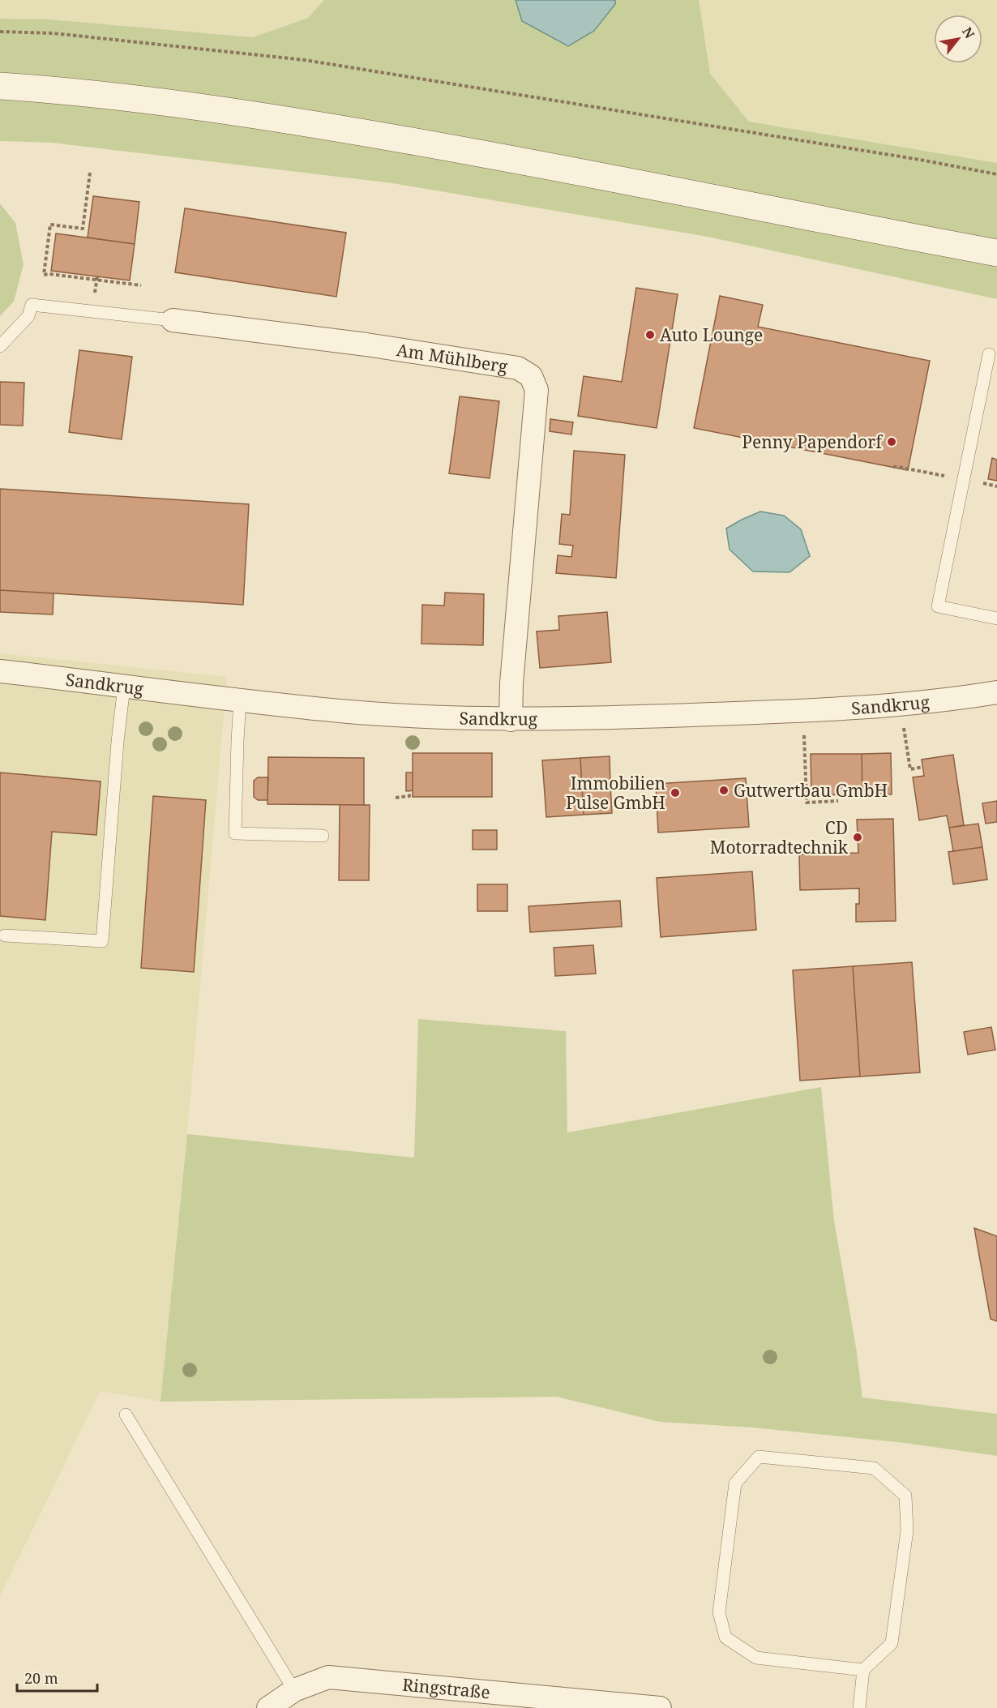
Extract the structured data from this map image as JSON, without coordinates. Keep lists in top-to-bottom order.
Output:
{
  "streets": {
    "street": ["Am Mühlberg", "Sandkrug", "Ringstraße"]
  },
  "crossings": [
    ["Am Mühlberg", "Sandkrug"]
  ],
  "places": [
    "Auto Lounge",
    "Penny Papendorf",
    "Gutwertbau GmbH",
    "Immobilien Pulse GmbH",
    "CD Motorradtechnik"
  ],
  "scale_bar": "20 m",
  "north": "top right"
}
